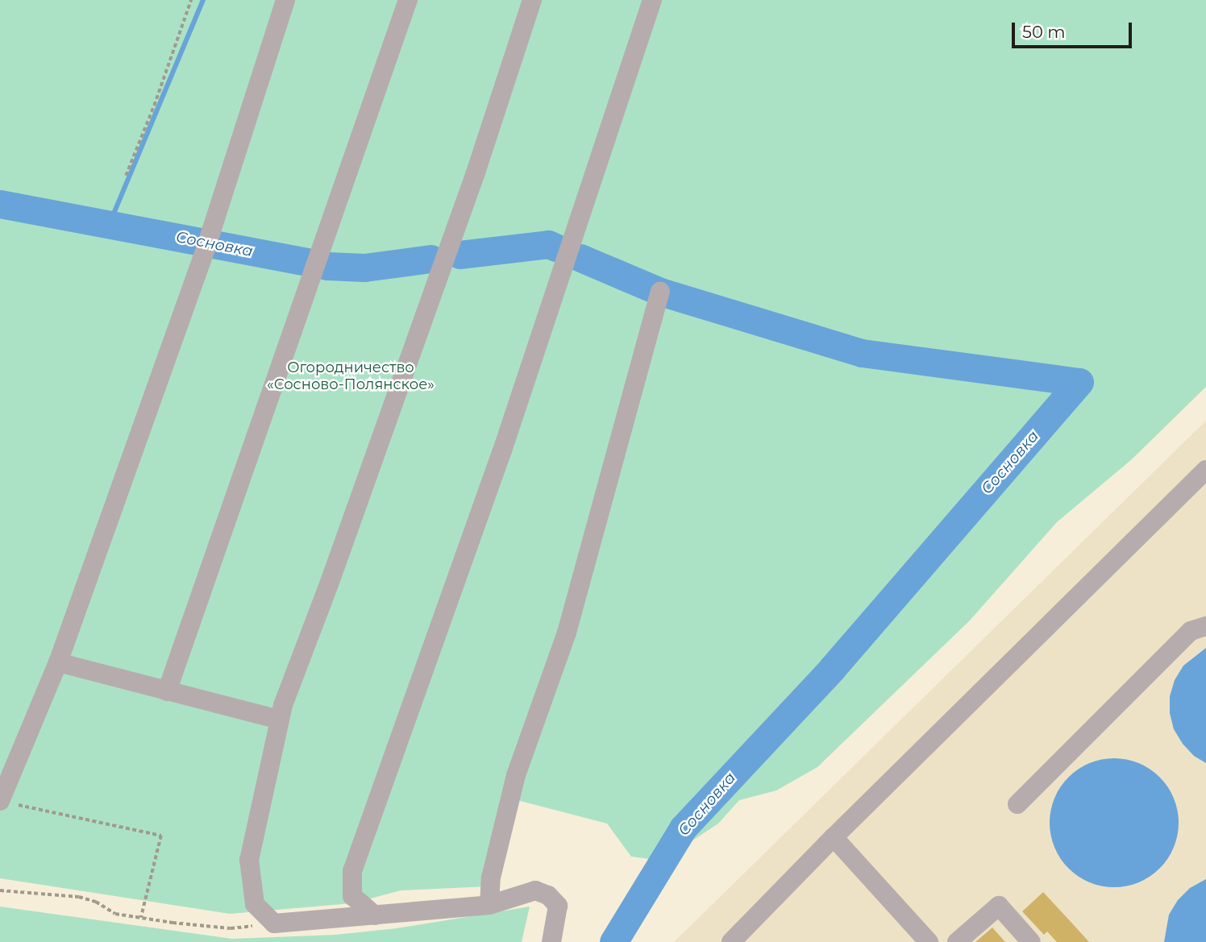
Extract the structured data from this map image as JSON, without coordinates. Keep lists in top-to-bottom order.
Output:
{
  "water": ["Сосновка"],
  "parks": ["Огородничество «Сосново-Полянское»"],
  "scale_bar": "50 m"
}
